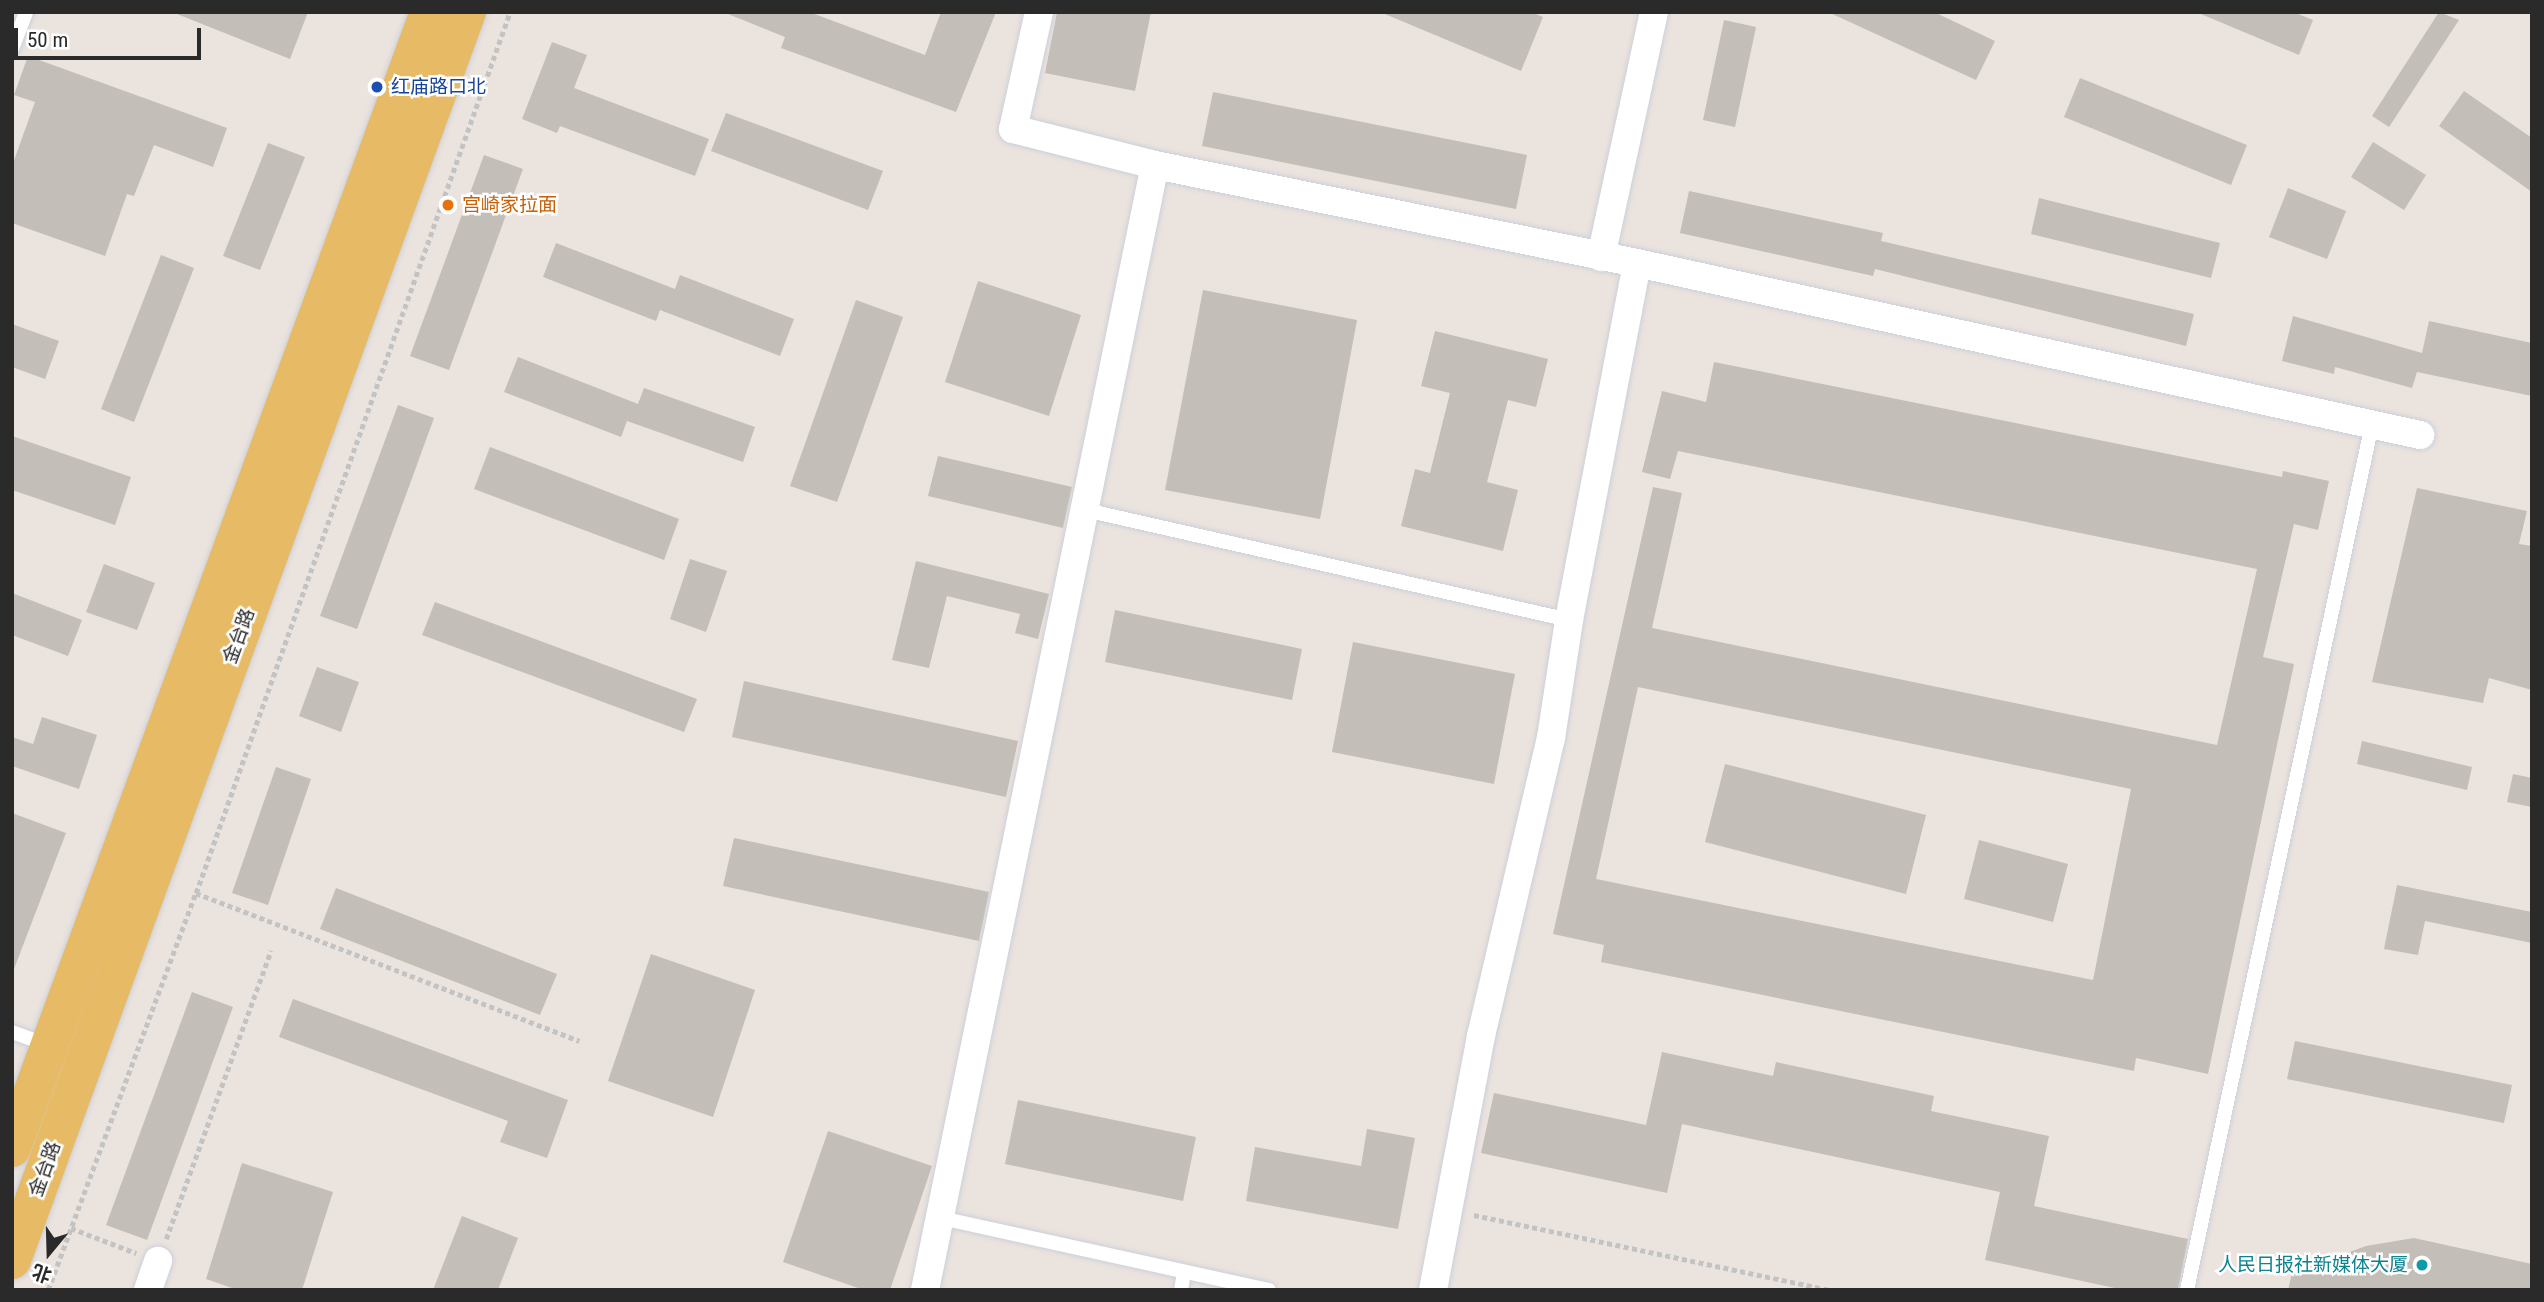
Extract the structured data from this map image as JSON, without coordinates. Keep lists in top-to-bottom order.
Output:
{
  "streets": {
    "main road": ["金台路"]
  },
  "places": ["红庙路口北", "宫崎家拉面", "人民日报社新媒体大厦"],
  "scale_bar": "50 m",
  "north": "bottom"
}
